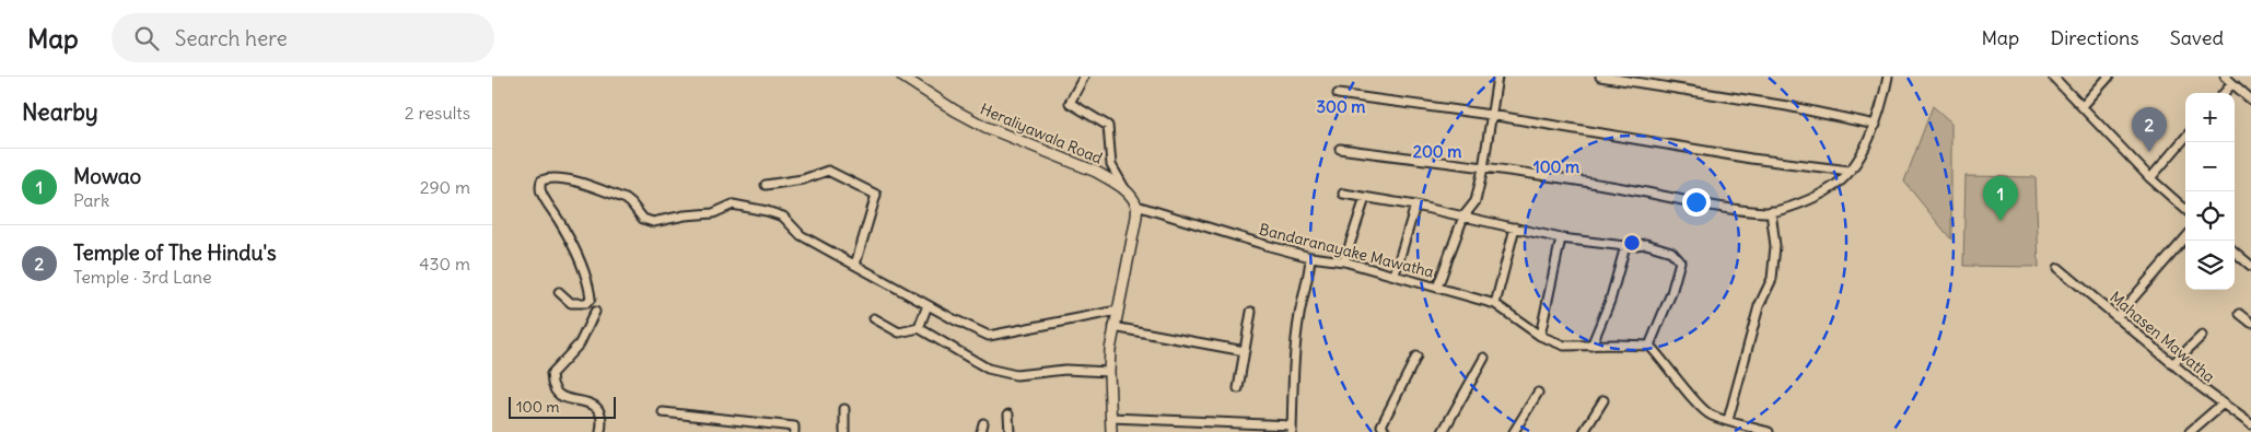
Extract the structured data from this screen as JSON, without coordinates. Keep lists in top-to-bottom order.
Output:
{
  "streets": {
    "street": ["Heraliyawala Road", "Bandaranayake Mawatha", "Mahasen Mawatha"]
  },
  "crossings": [
    ["Heraliyawala Road", "Bandaranayake Mawatha"]
  ],
  "scale_bar": "100 m",
  "page": {
    "header": "Map",
    "search": "Search here",
    "nav": ["Map", "Directions", "Saved"],
    "heading": ["Nearby", "2 results"],
    "map_buttons": ["+", "−"],
    "pins": ["2", "1"],
    "list": [
      {
        "mark": "1",
        "name": "Mowao",
        "note": "Park",
        "value": "290 m"
      },
      {
        "mark": "2",
        "name": "Temple of The Hindu's",
        "note": "Temple · 3rd Lane",
        "value": "430 m"
      }
    ],
    "scale": "100 m"
  },
  "rings": ["300 m", "200 m", "100 m"]
}
